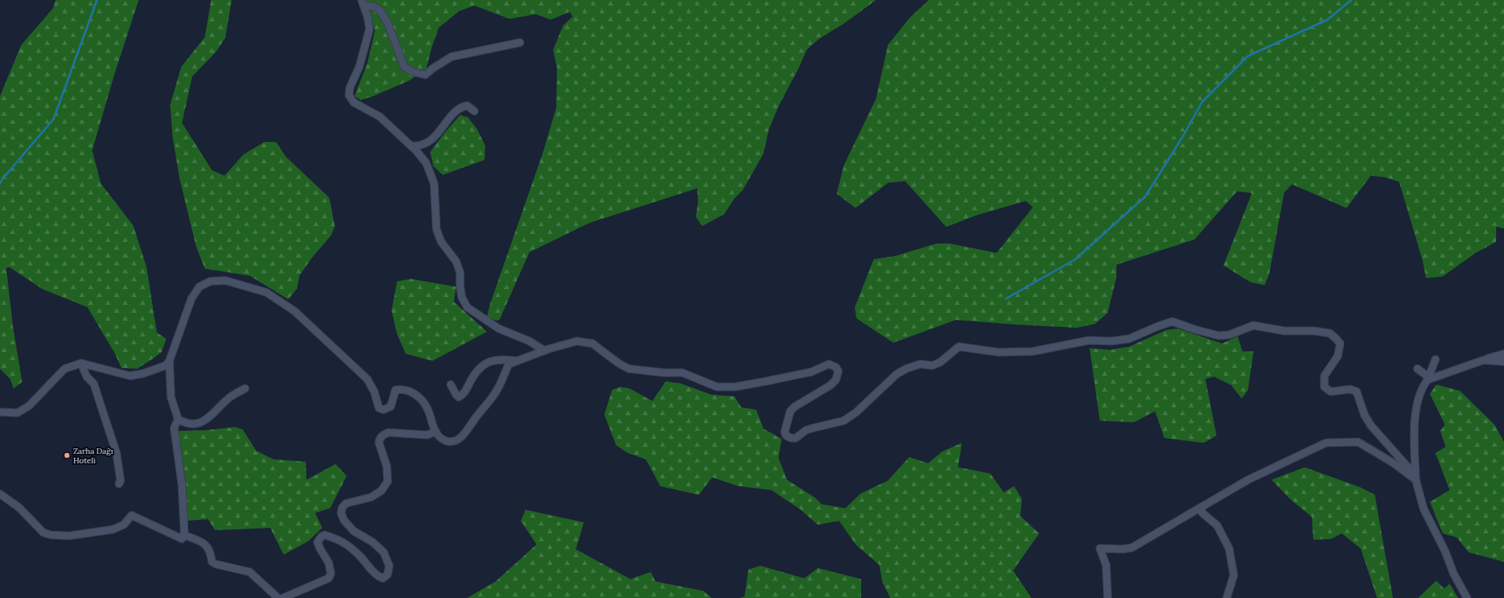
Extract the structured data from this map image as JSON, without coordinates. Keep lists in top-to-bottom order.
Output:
{
  "places": ["Zarha Dağı Hoteli"]
}
